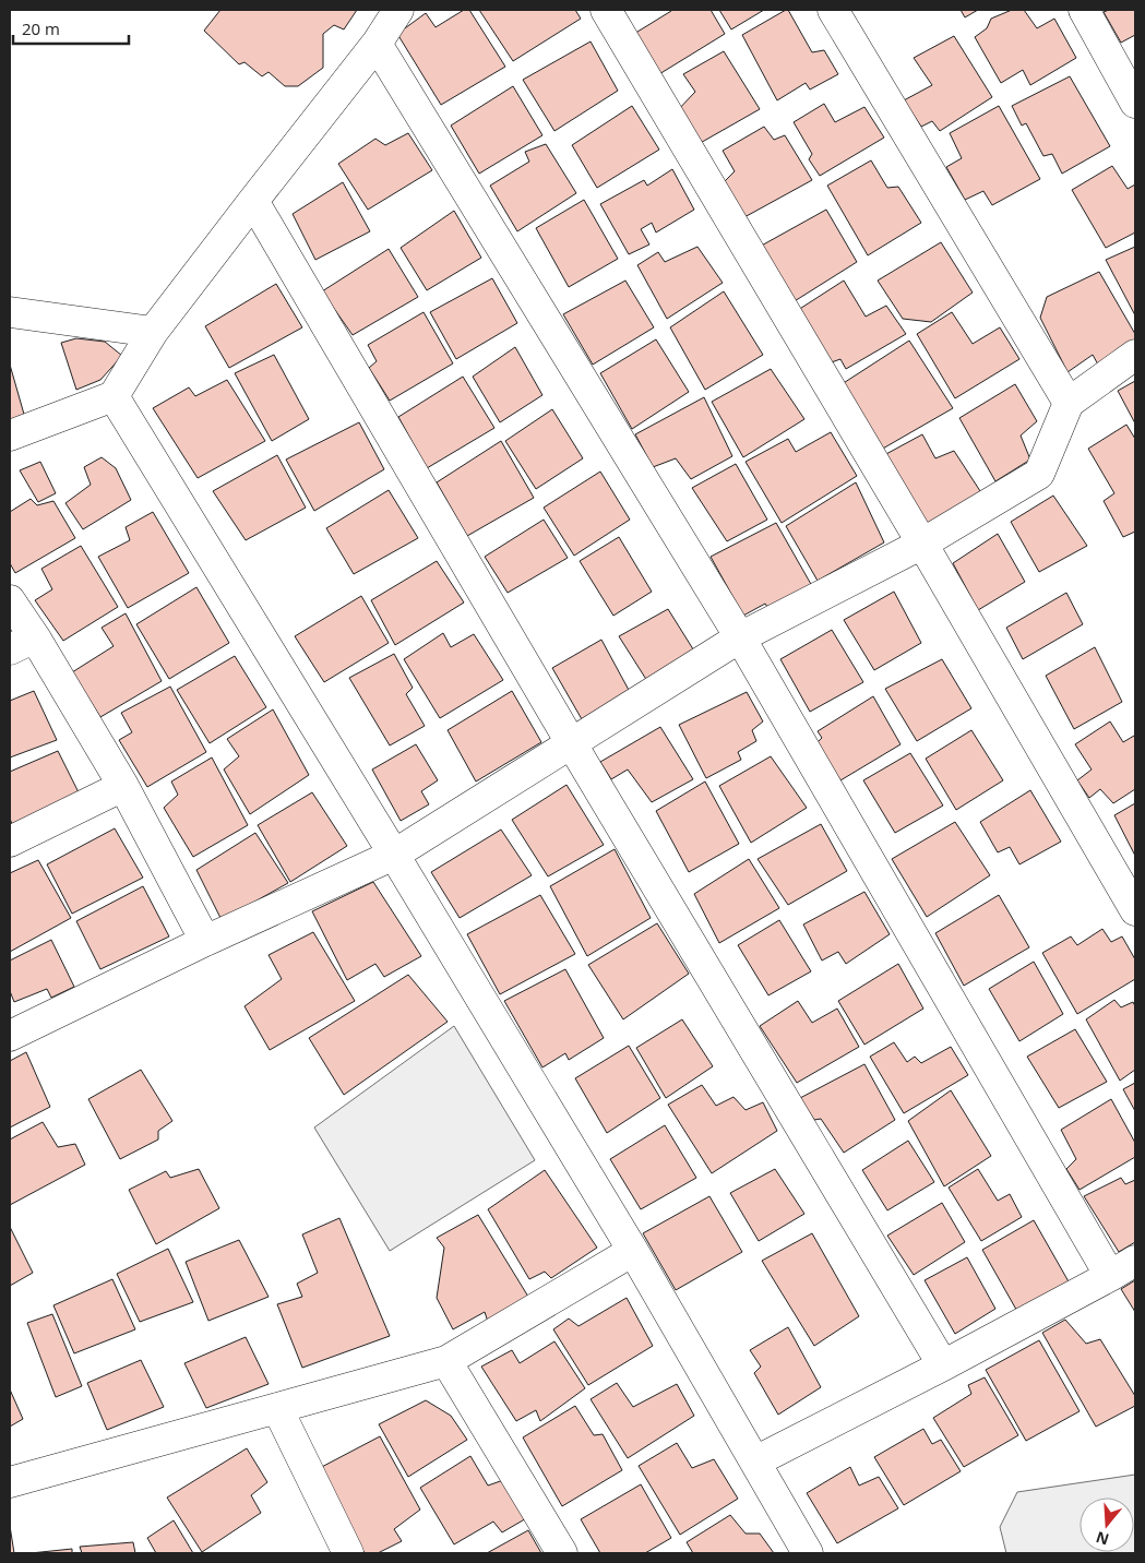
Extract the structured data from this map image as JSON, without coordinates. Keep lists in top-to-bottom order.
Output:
{
  "scale_bar": "20 m",
  "north": "bottom"
}
